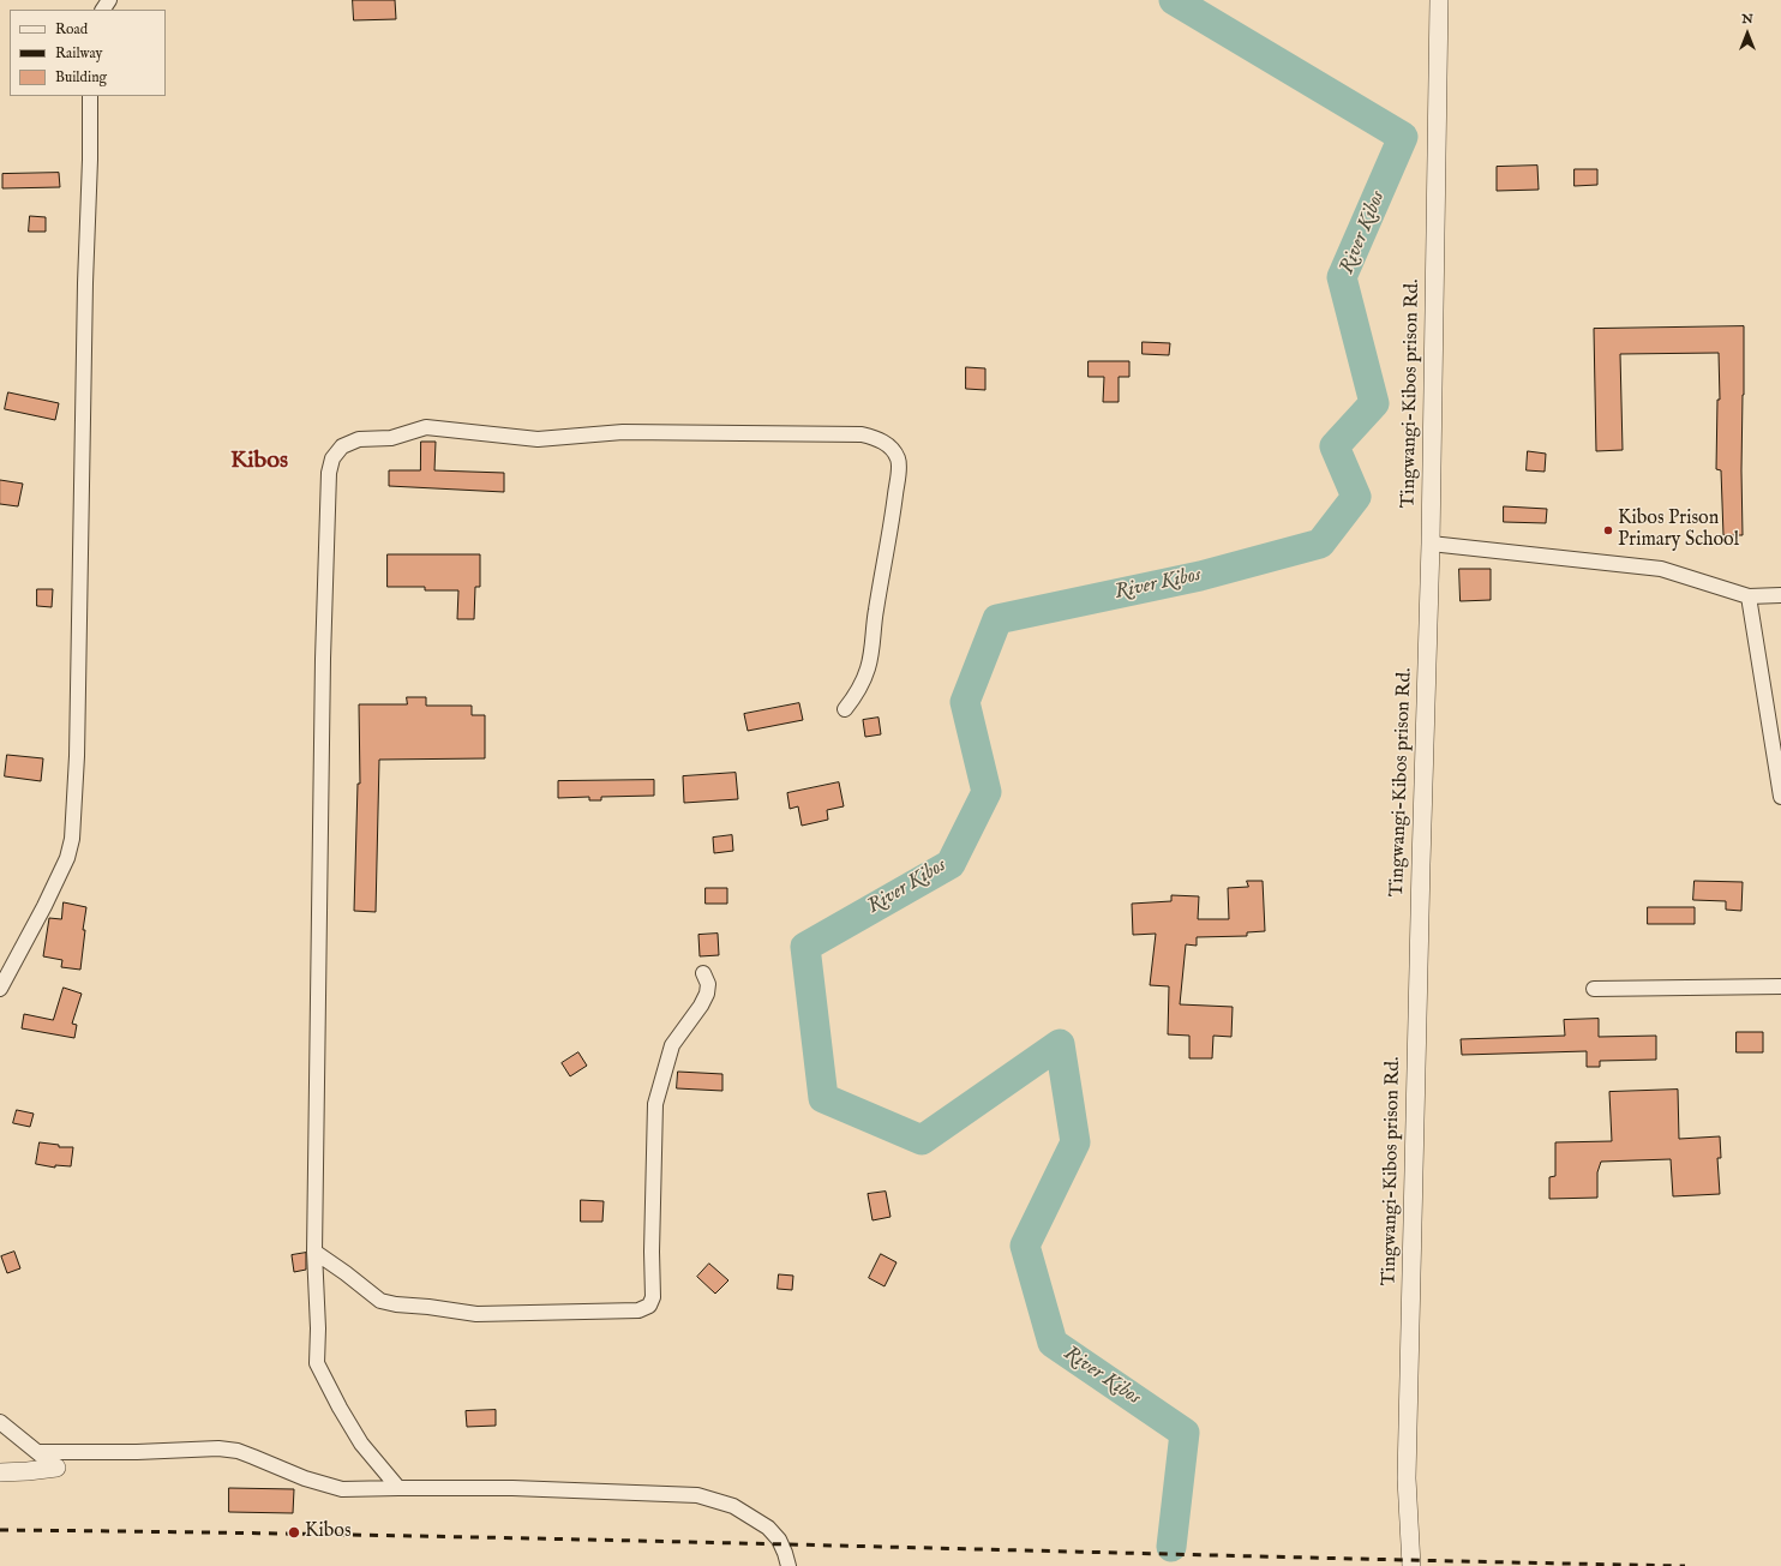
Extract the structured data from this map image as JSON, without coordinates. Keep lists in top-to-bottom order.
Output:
{
  "streets": {
    "street": ["Tingwangi-Kibos prison Rd."]
  },
  "districts": ["Kibos"],
  "water": ["River Kibos"],
  "places": ["Kibos Prison Primary School", "Kibos"],
  "legend": ["Road", "Railway", "Building"],
  "north": "top"
}
